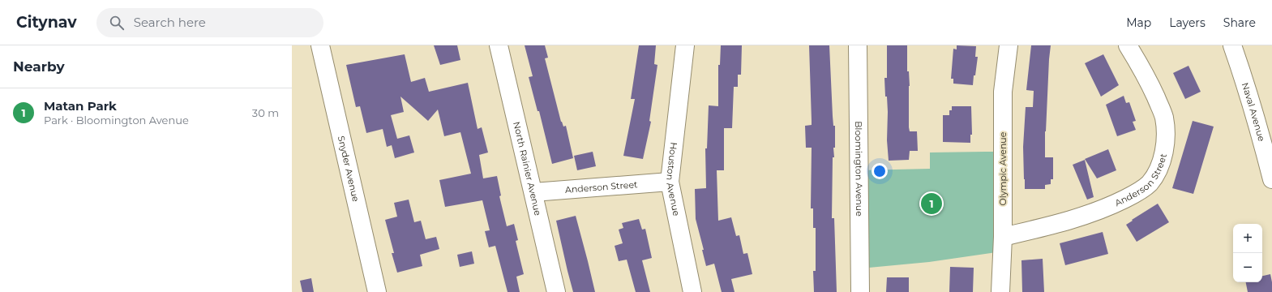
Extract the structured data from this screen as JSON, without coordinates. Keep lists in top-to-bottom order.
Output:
{
  "streets": {
    "street": [
      "Naval Avenue",
      "Snyder Avenue",
      "North Rainier Avenue",
      "Bloomington Avenue",
      "Olympic Avenue",
      "Anderson Street",
      "Houston Avenue"
    ]
  },
  "crossings": [
    ["North Rainier Avenue", "Anderson Street"],
    ["Olympic Avenue", "Anderson Street"],
    ["Anderson Street", "Houston Avenue"]
  ],
  "page": {
    "header": "Citynav",
    "search": "Search here",
    "nav": ["Map", "Layers", "Share"],
    "heading": "Nearby",
    "list": [
      {
        "mark": "1",
        "name": "Matan Park",
        "note": "Park · Bloomington Avenue",
        "value": "30 m"
      }
    ],
    "pins": "1",
    "map_buttons": ["+", "−"]
  }
}
